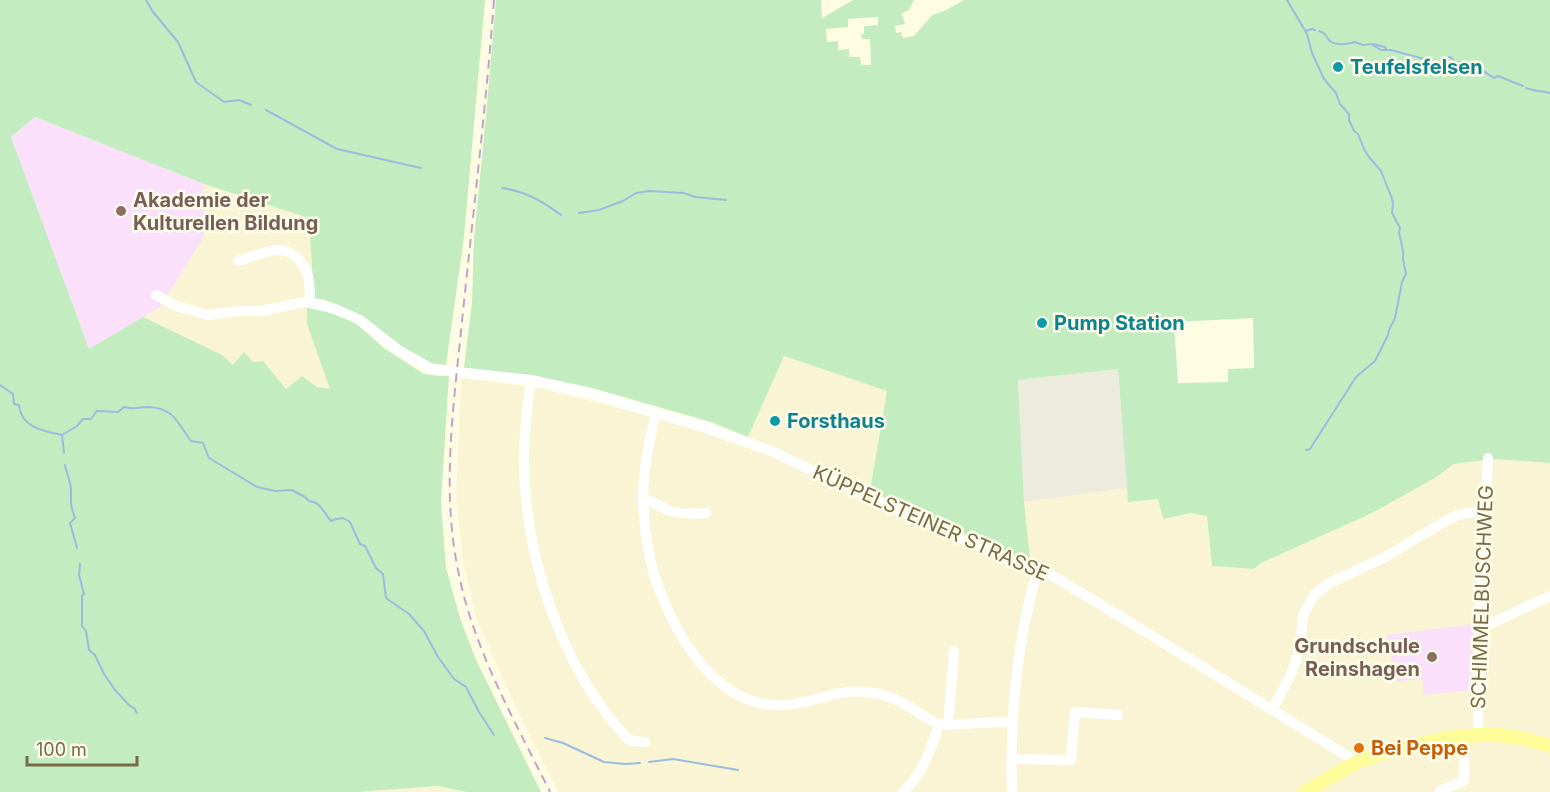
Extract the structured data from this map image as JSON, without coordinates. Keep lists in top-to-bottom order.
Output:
{
  "streets": {
    "street": ["KÜPPELSTEINER STRASSE", "SCHIMMELBUSCHWEG"]
  },
  "places": [
    "Teufelsfelsen",
    "Akademie der Kulturellen Bildung",
    "Pump Station",
    "Forsthaus",
    "Grundschule Reinshagen",
    "Bei Peppe"
  ],
  "scale_bar": "100 m"
}
